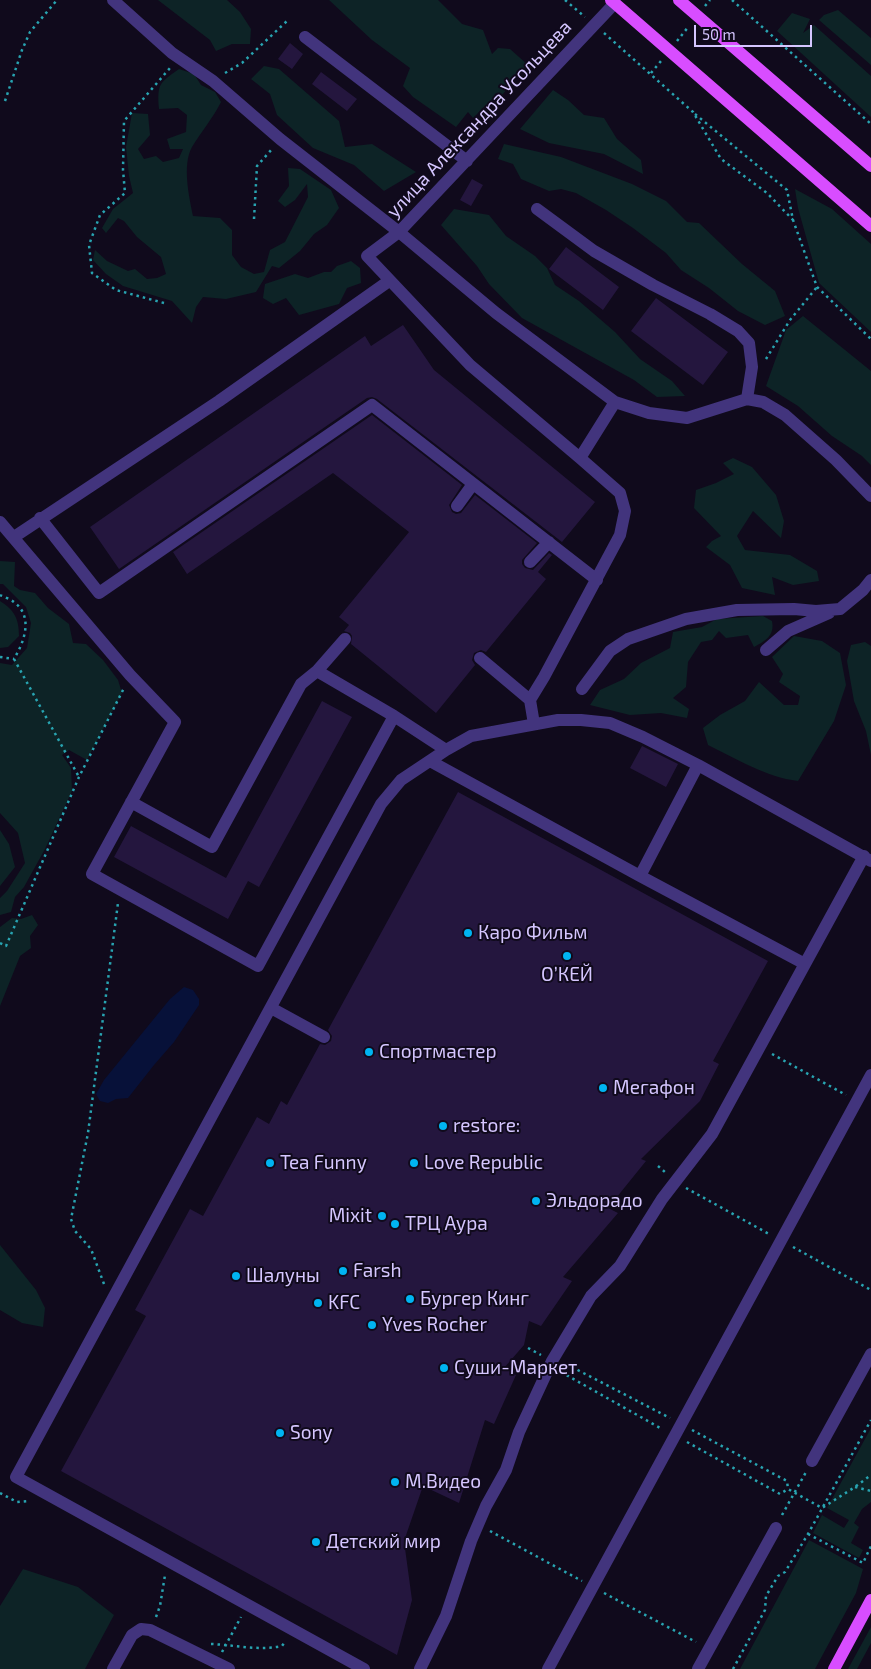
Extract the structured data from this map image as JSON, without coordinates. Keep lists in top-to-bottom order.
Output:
{
  "streets": {
    "street": ["улица Александра Усольцева"]
  },
  "places": [
    "Каро Фильм",
    "О’КЕЙ",
    "Спортмастер",
    "Мегафон",
    "restore:",
    "Tea Funny",
    "Love Republic",
    "Эльдорадо",
    "Mixit",
    "ТРЦ Аура",
    "Farsh",
    "Шалуны",
    "Бургер Кинг",
    "KFC",
    "Yves Rocher",
    "Суши-Маркет",
    "Sony",
    "М.Видео",
    "Детский мир"
  ],
  "scale_bar": "50 m"
}
